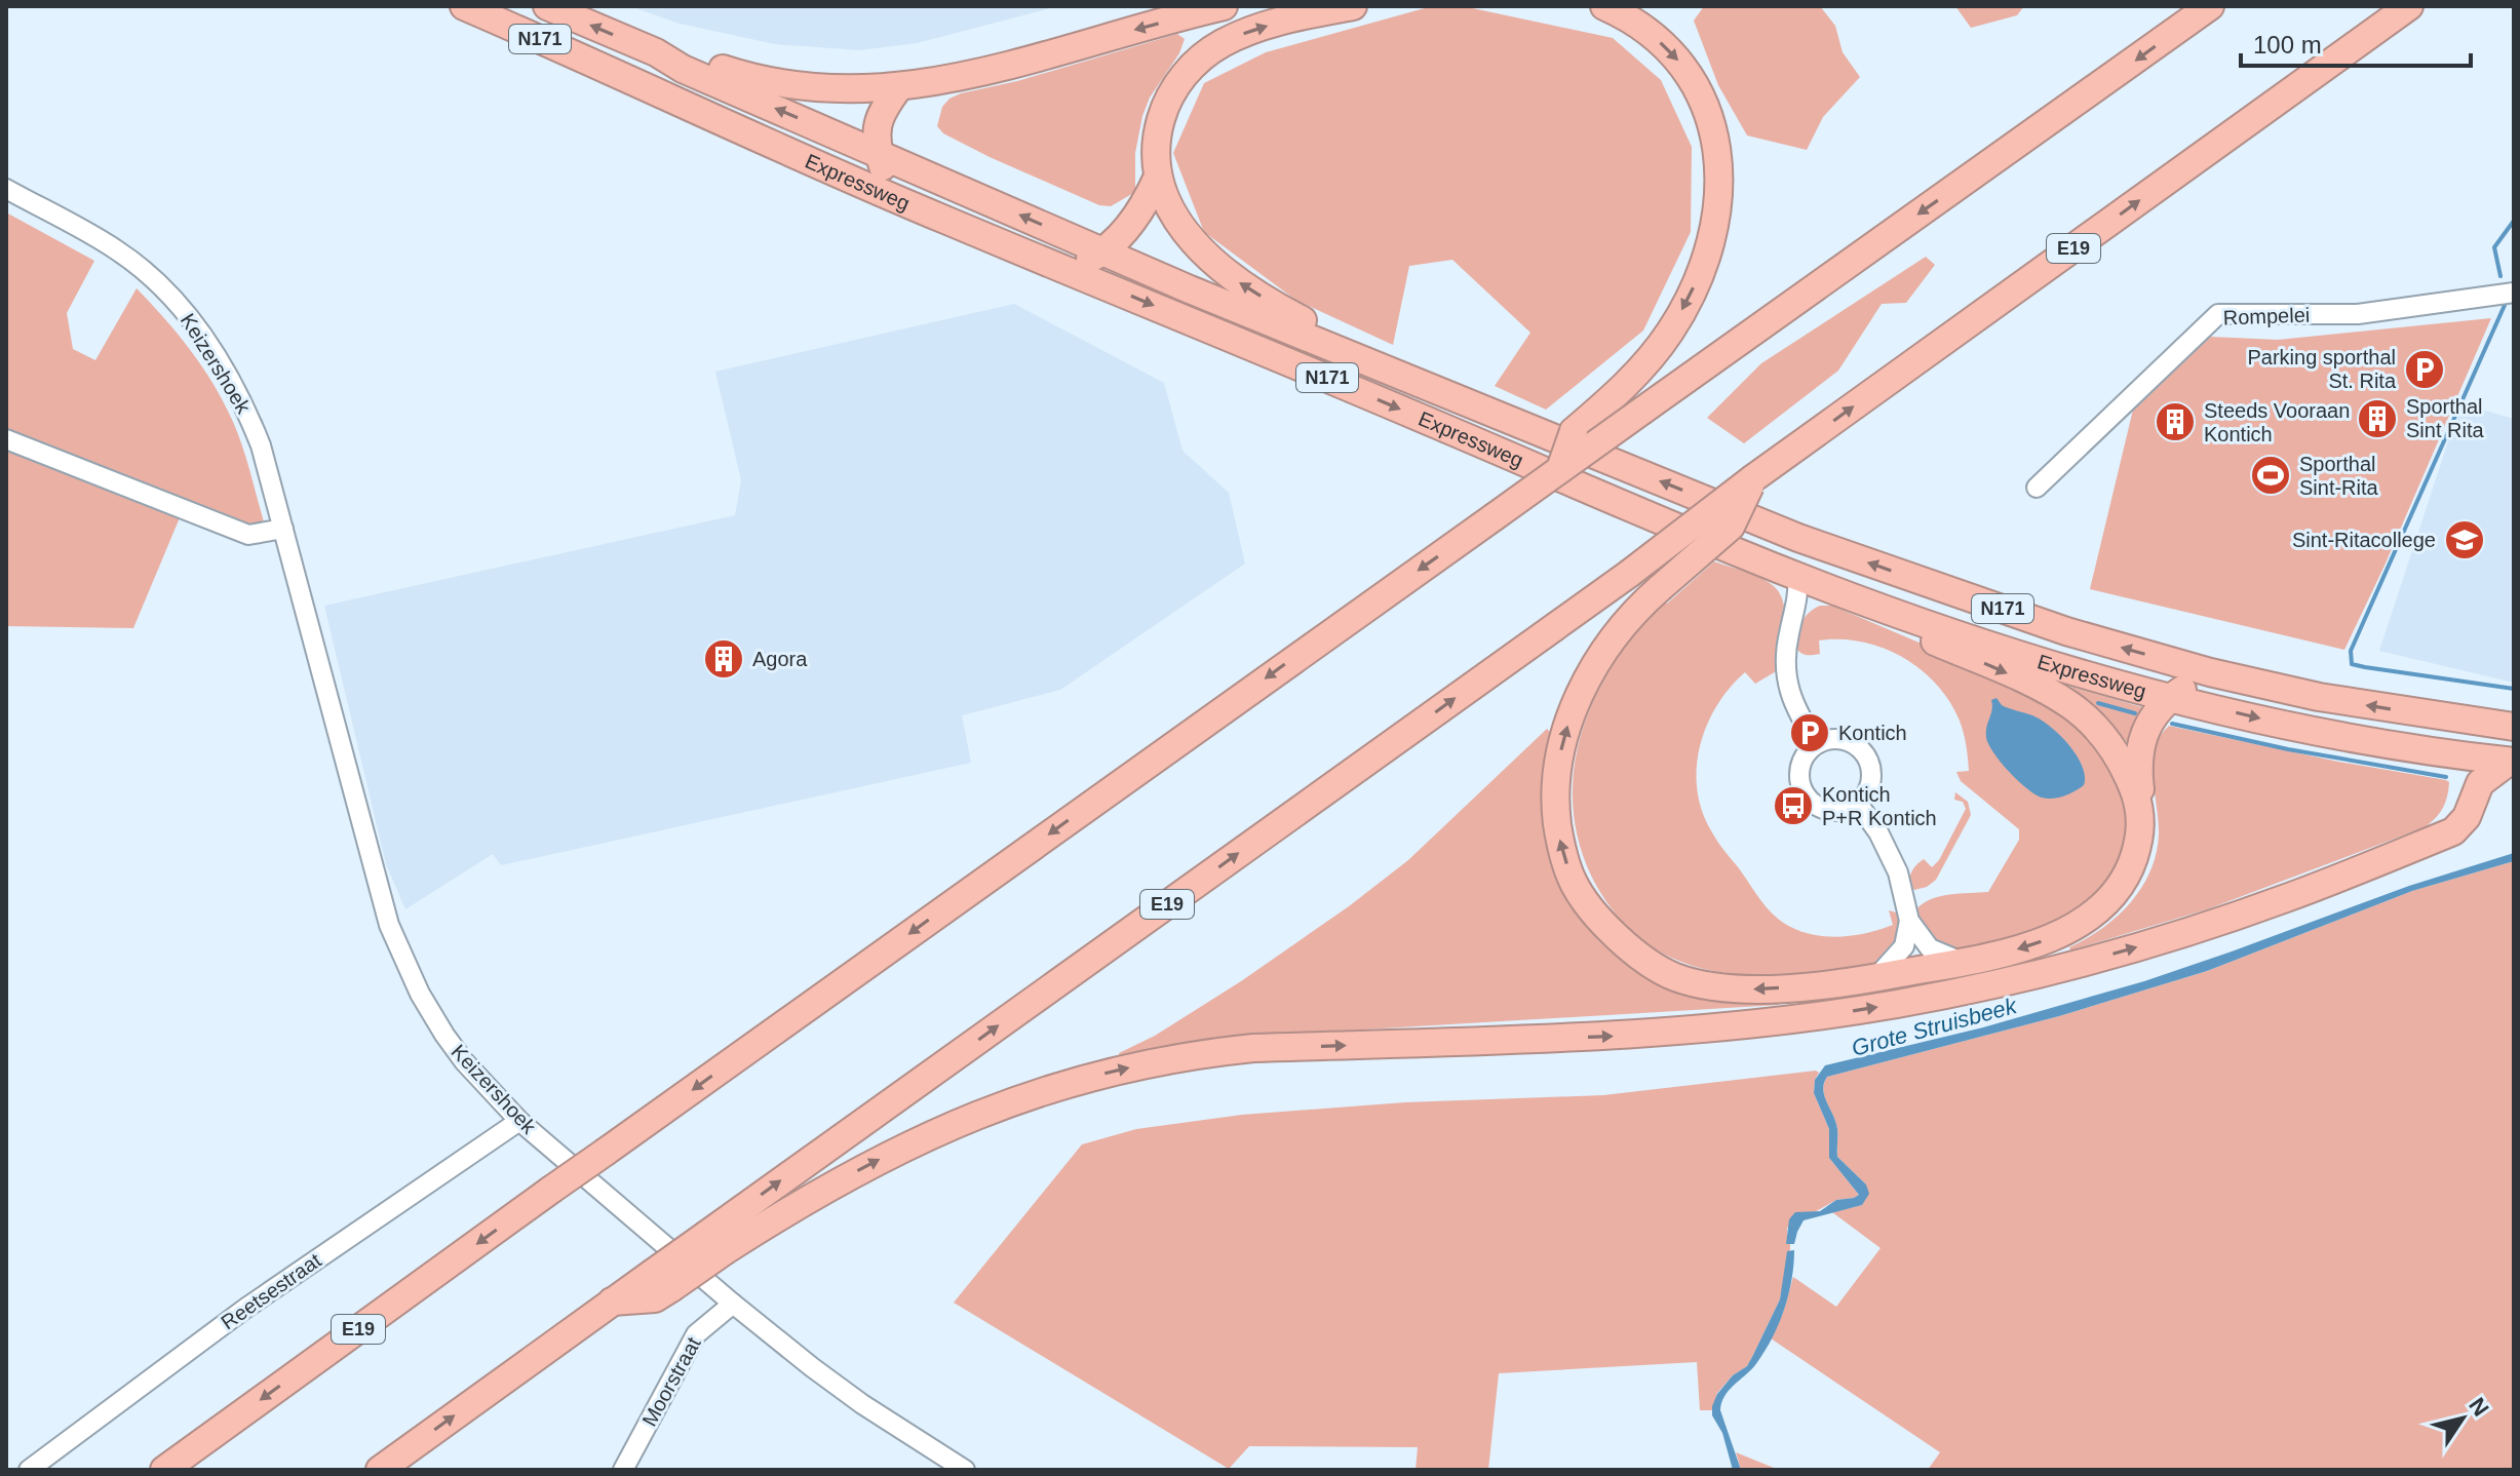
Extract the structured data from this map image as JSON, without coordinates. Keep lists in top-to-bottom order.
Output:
{
  "streets": {
    "highway": ["N171", "Expressweg", "E19"],
    "street": [
      "Rompelei",
      "Keizershoek",
      "Reetsestraat",
      "Moorstraat"
    ]
  },
  "crossings": [
    ["Keizershoek", "Reetsestraat"],
    ["Keizershoek", "Moorstraat"]
  ],
  "water": ["Grote Struisbeek"],
  "places": {
    "parking": ["Parking sporthal St. Rita", "Kontich"],
    "building": ["Sporthal Sint Rita", "Steeds Vooraan Kontich", "Agora"],
    "sports": ["Sporthal Sint-Rita"],
    "school or university": ["Sint-Ritacollege"],
    "bus stop": ["Kontich P+R Kontich"]
  },
  "scale_bar": "100 m",
  "north": "top right"
}
